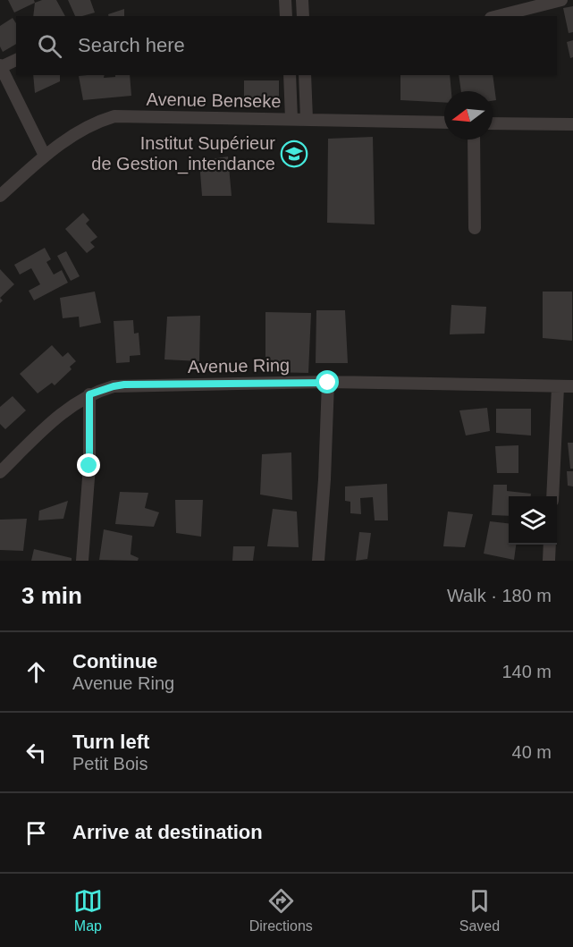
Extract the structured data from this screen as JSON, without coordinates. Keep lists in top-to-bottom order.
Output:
{
  "streets": {
    "street": ["Avenue Benseke", "Avenue Ring"]
  },
  "places": {
    "school or university": ["Institut Supérieur de Gestion_intendance"]
  },
  "north": "left",
  "page": {
    "search": "Search here",
    "heading": ["3 min", "Walk · 180 m"],
    "list": [
      ["Continue", "Avenue Ring", "140 m"],
      ["Turn left", "Petit Bois", "40 m"],
      "Arrive at destination"
    ],
    "nav": ["Map", "Directions", "Saved"]
  }
}
